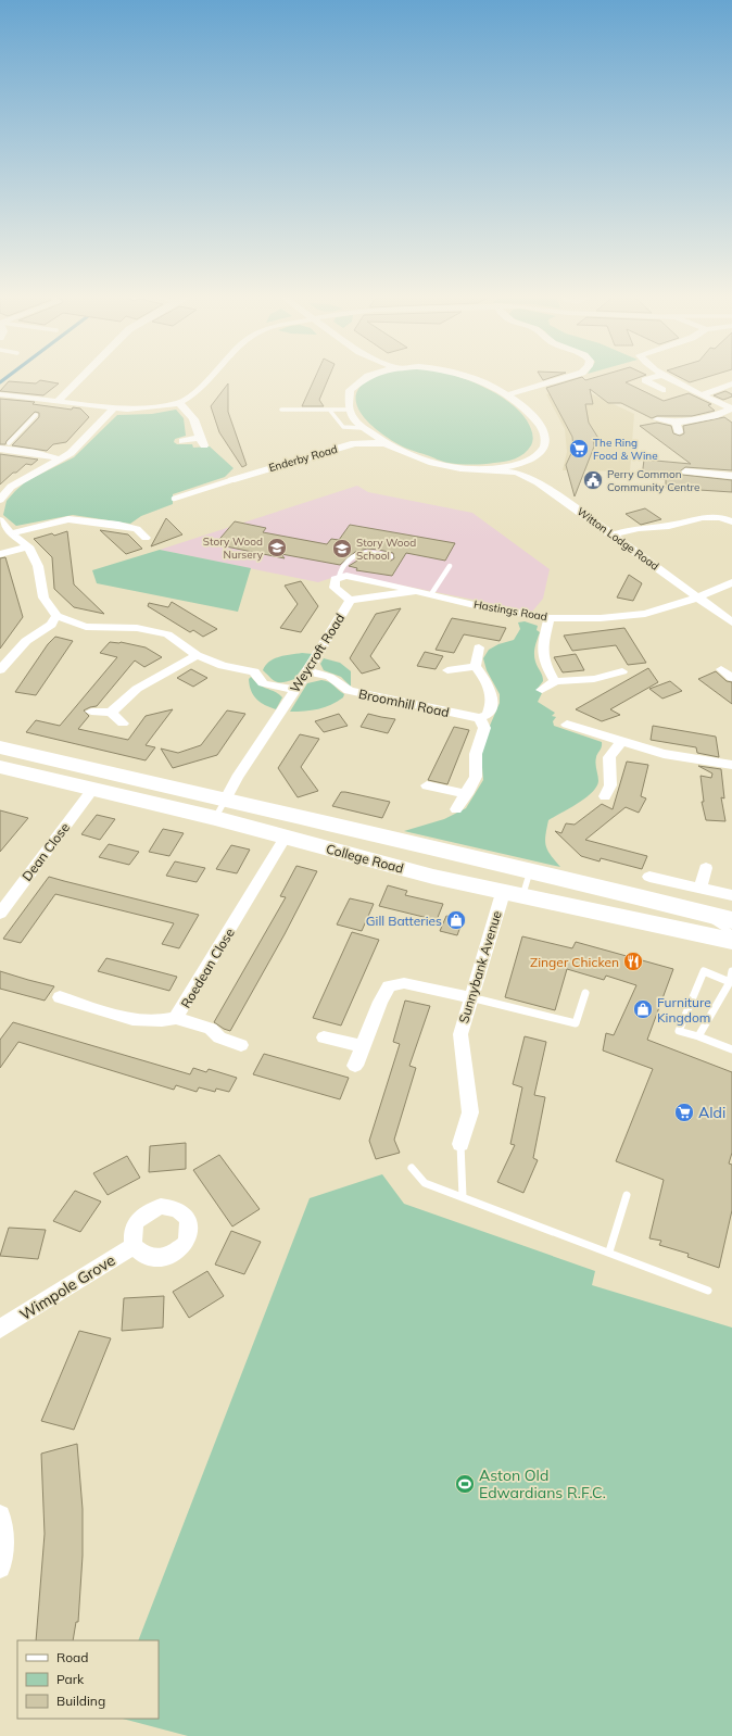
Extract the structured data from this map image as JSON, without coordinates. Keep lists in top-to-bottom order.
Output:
{
  "streets": {
    "main road": ["College Road"],
    "street": [
      "Enderby Road",
      "Witton Lodge Road",
      "Hastings Road",
      "Weycroft Road",
      "Broomhill Road",
      "Dean Close",
      "Sunnybank Avenue",
      "Roedean Close",
      "Wimpole Grove"
    ]
  },
  "crossings": [
    ["Enderby Road", "Witton Lodge Road"],
    ["Witton Lodge Road", "Hastings Road"],
    ["Hastings Road", "Weycroft Road"],
    ["Weycroft Road", "Broomhill Road"],
    ["Weycroft Road", "College Road"],
    ["Dean Close", "College Road"],
    ["College Road", "Sunnybank Avenue"],
    ["College Road", "Roedean Close"]
  ],
  "places": {
    "supermarket": ["The Ring Food & Wine", "Aldi"],
    "public building": ["Perry Common Community Centre"],
    "school or university": ["Story Wood Nursery", "Story Wood School"],
    "shop": ["Gill Batteries", "Furniture Kingdom"],
    "restaurant": ["Zinger Chicken"],
    "sports": ["Aston Old Edwardians R.F.C."]
  },
  "legend": ["Road", "Park", "Building"]
}
